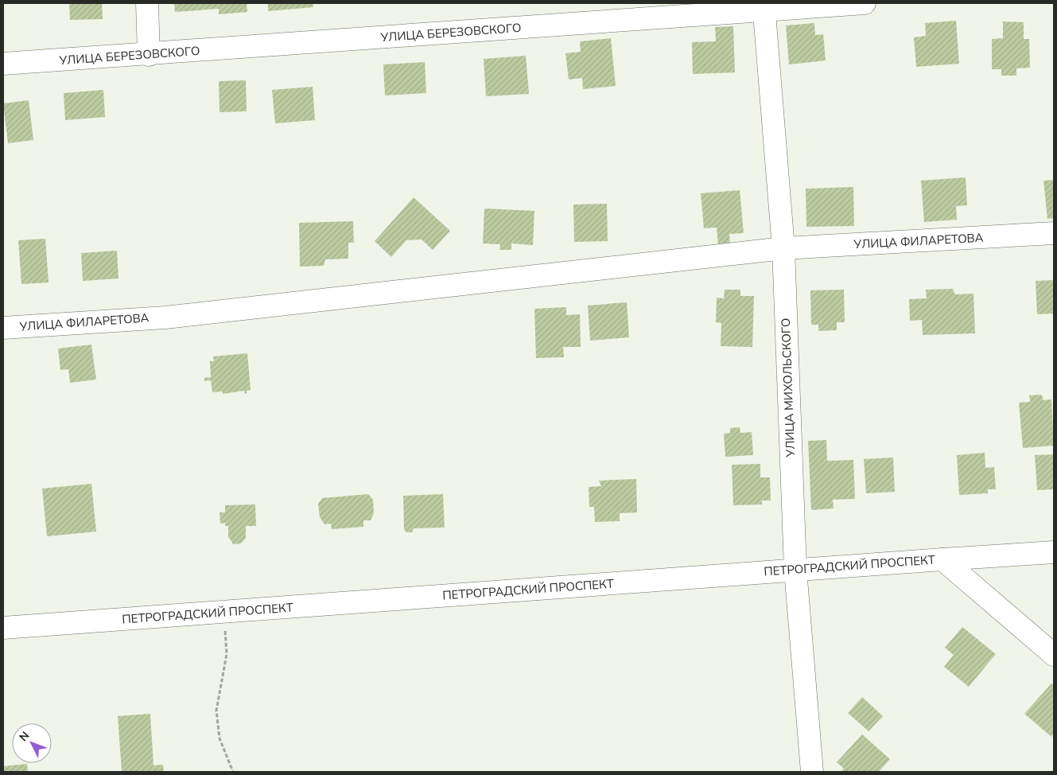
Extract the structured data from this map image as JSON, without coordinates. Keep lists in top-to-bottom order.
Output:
{
  "streets": {
    "street": [
      "УЛИЦА БЕРЕЗОВСКОГО",
      "УЛИЦА ФИЛАРЕТОВА",
      "УЛИЦА МИХОЛЬСКОГО",
      "ПЕТРОГРАДСКИЙ ПРОСПЕКТ"
    ]
  },
  "crossings": [
    ["УЛИЦА БЕРЕЗОВСКОГО", "УЛИЦА МИХОЛЬСКОГО"],
    ["УЛИЦА ФИЛАРЕТОВА", "УЛИЦА МИХОЛЬСКОГО"],
    ["УЛИЦА МИХОЛЬСКОГО", "ПЕТРОГРАДСКИЙ ПРОСПЕКТ"]
  ],
  "north": "top left"
}
